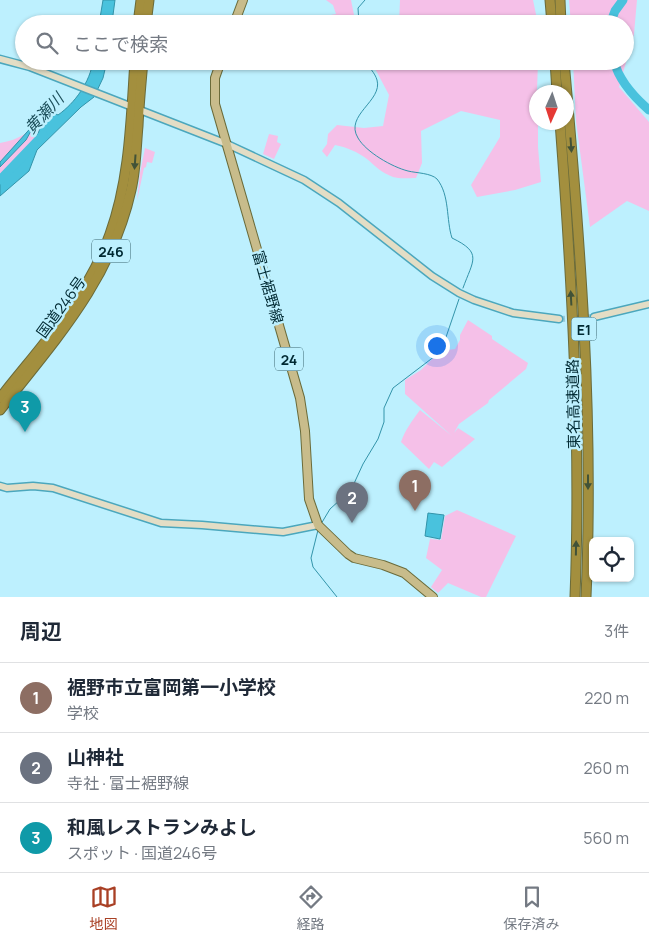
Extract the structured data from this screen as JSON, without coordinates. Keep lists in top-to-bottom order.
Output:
{
  "streets": {
    "highway": [
      "246",
      "国道246号",
      "E1",
      "東名高速道路"
    ],
    "main road": ["富士裾野線", "24"]
  },
  "water": ["黄瀬川"],
  "north": "bottom",
  "page": {
    "search": "ここで検索",
    "pins": ["3", "1", "2"],
    "heading": ["周辺", "3件"],
    "list": [
      {
        "mark": "1",
        "name": "裾野市立富岡第一小学校",
        "note": "学校",
        "value": "220 m"
      },
      {
        "mark": "2",
        "name": "山神社",
        "note": "寺社 · 富士裾野線",
        "value": "260 m"
      },
      {
        "mark": "3",
        "name": "和風レストランみよし",
        "note": "スポット · 国道246号",
        "value": "560 m"
      }
    ],
    "nav": ["地図", "経路", "保存済み"]
  }
}
